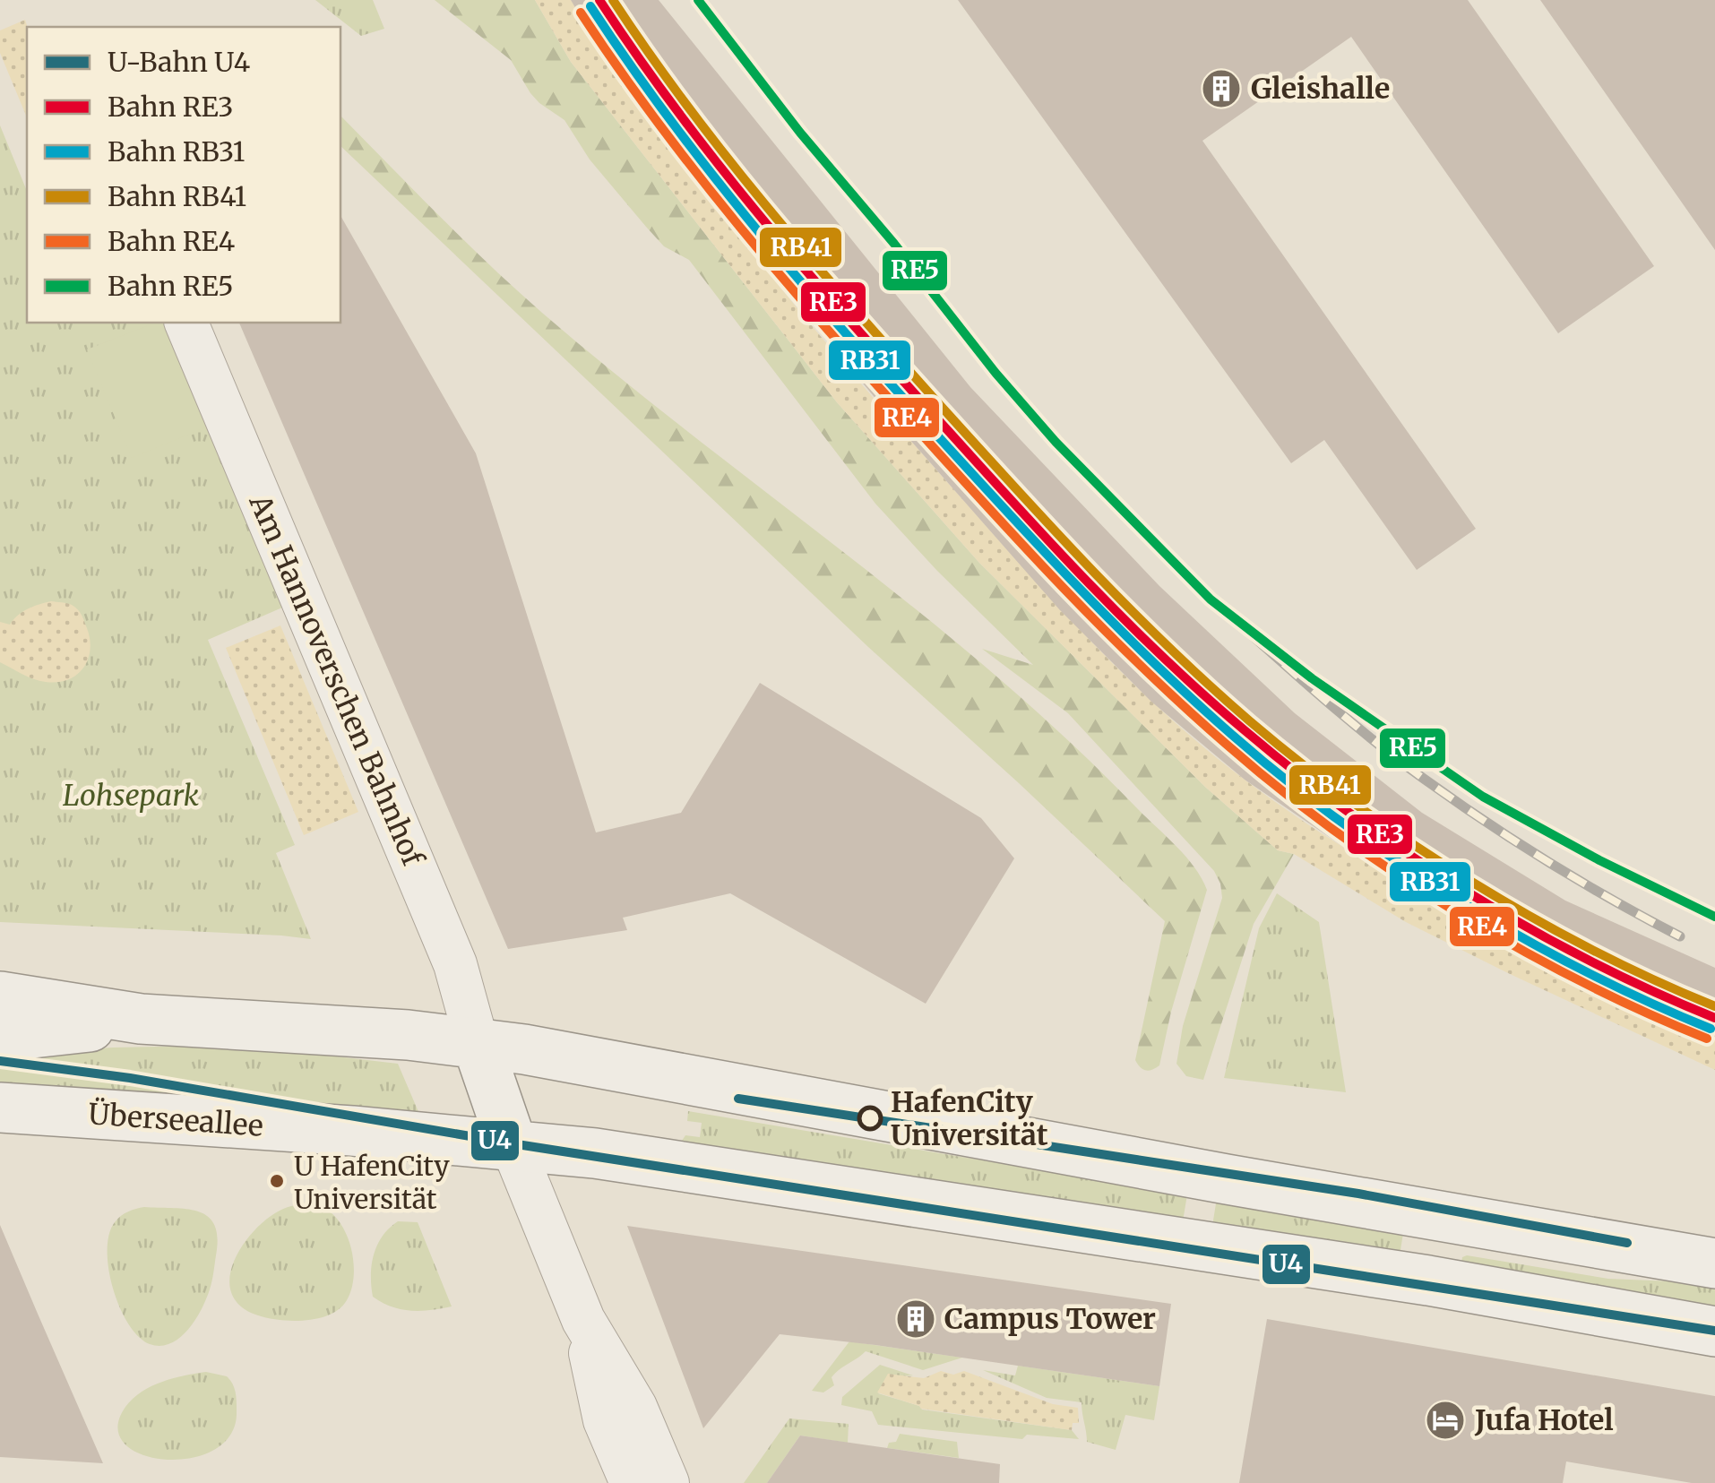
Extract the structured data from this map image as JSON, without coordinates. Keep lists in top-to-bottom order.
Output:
{
  "streets": {
    "main road": ["Überseeallee"],
    "street": ["Am Hannoverschen Bahnhof"]
  },
  "parks": ["Lohsepark"],
  "places": {
    "building": ["Gleishalle", "Campus Tower"],
    "other": ["HafenCity Universität", "U HafenCity Universität"],
    "hotel": ["Jufa Hotel"]
  },
  "lines": [
    "rail line RE3",
    "rail line RB41",
    "rail line RE5",
    "rail line RB31",
    "rail line RE4",
    "metro line U4"
  ],
  "legend": [
    "U-Bahn U4",
    "Bahn RE3",
    "Bahn RB31",
    "Bahn RB41",
    "Bahn RE4",
    "Bahn RE5"
  ]
}
